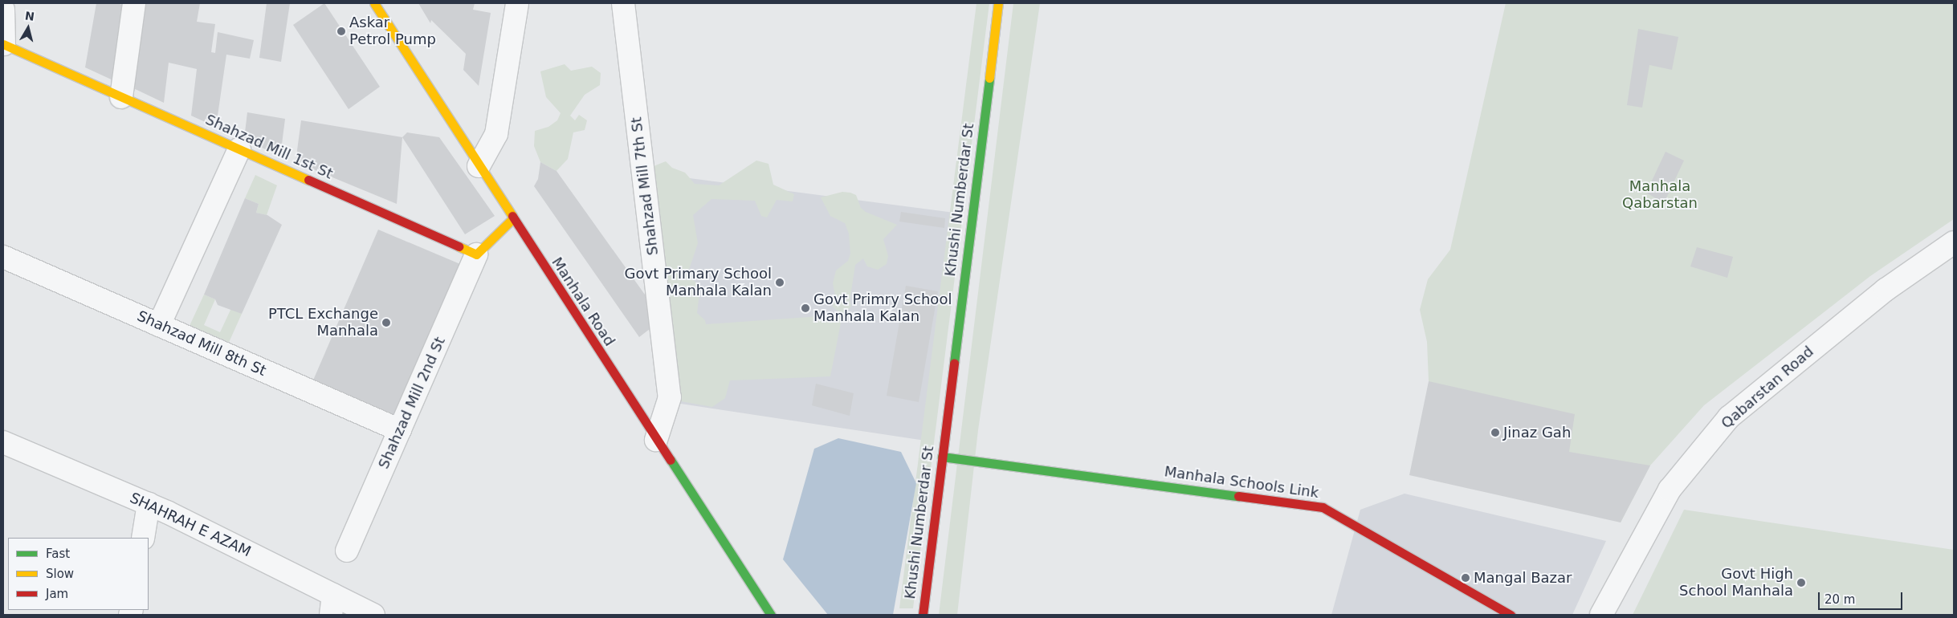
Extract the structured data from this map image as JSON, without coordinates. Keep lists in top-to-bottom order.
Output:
{
  "streets": {
    "street": [
      "Shahzad Mill 1st St",
      "Shahzad Mill 7th St",
      "Khushi Numberdar St",
      "Manhala Road",
      "Shahzad Mill 8th St",
      "Qabarstan Road",
      "Shahzad Mill 2nd St",
      "Manhala Schools Link",
      "SHAHRAH E AZAM"
    ]
  },
  "crossings": [
    ["Shahzad Mill 1st St", "Shahzad Mill 2nd St"],
    ["Shahzad Mill 7th St", "Manhala Road"],
    ["Khushi Numberdar St", "Manhala Schools Link"],
    ["Shahzad Mill 8th St", "Shahzad Mill 2nd St"]
  ],
  "parks": ["Manhala Qabarstan"],
  "places": [
    "Askar Petrol Pump",
    "Govt Primary School Manhala Kalan",
    "Govt Primry School Manhala Kalan",
    "PTCL Exchange Manhala",
    "Jinaz Gah",
    "Mangal Bazar",
    "Govt High School Manhala"
  ],
  "legend": ["Fast", "Slow", "Jam"],
  "scale_bar": "20 m",
  "north": "top"
}
